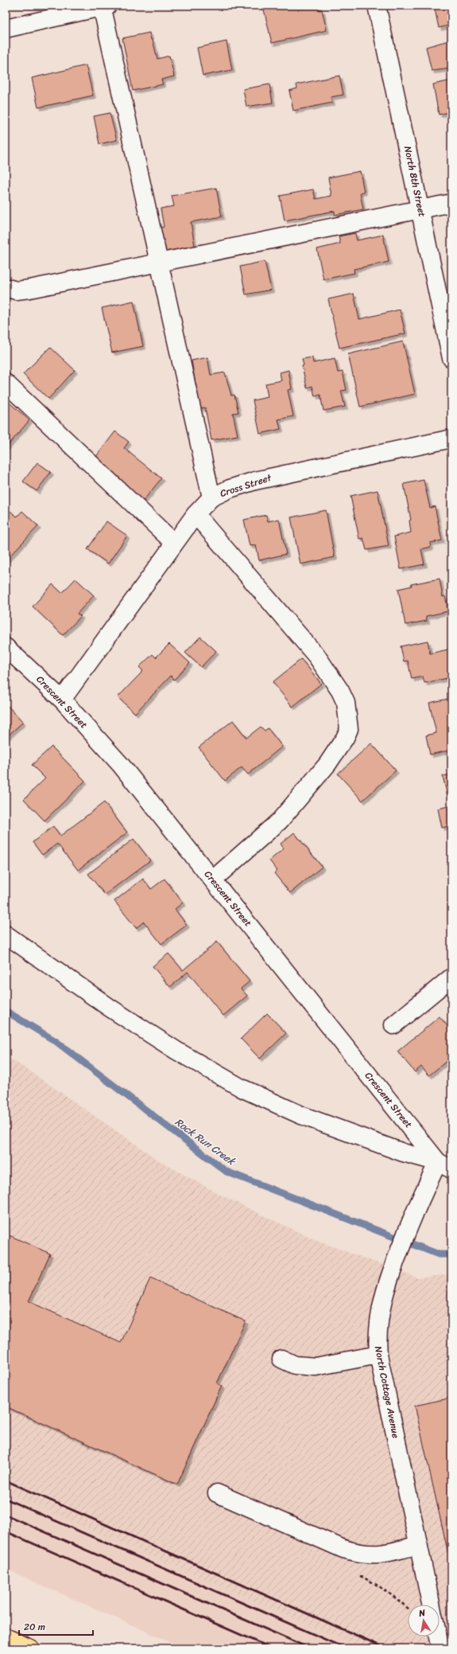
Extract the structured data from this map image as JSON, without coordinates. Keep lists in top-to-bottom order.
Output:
{
  "streets": {
    "street": [
      "North 8th Street",
      "Cross Street",
      "Crescent Street",
      "North Cottage Avenue"
    ]
  },
  "crossings": [
    ["Cross Street", "Crescent Street"],
    ["Crescent Street", "North Cottage Avenue"]
  ],
  "water": ["Rock Run Creek"],
  "scale_bar": "20 m",
  "north": "top"
}
